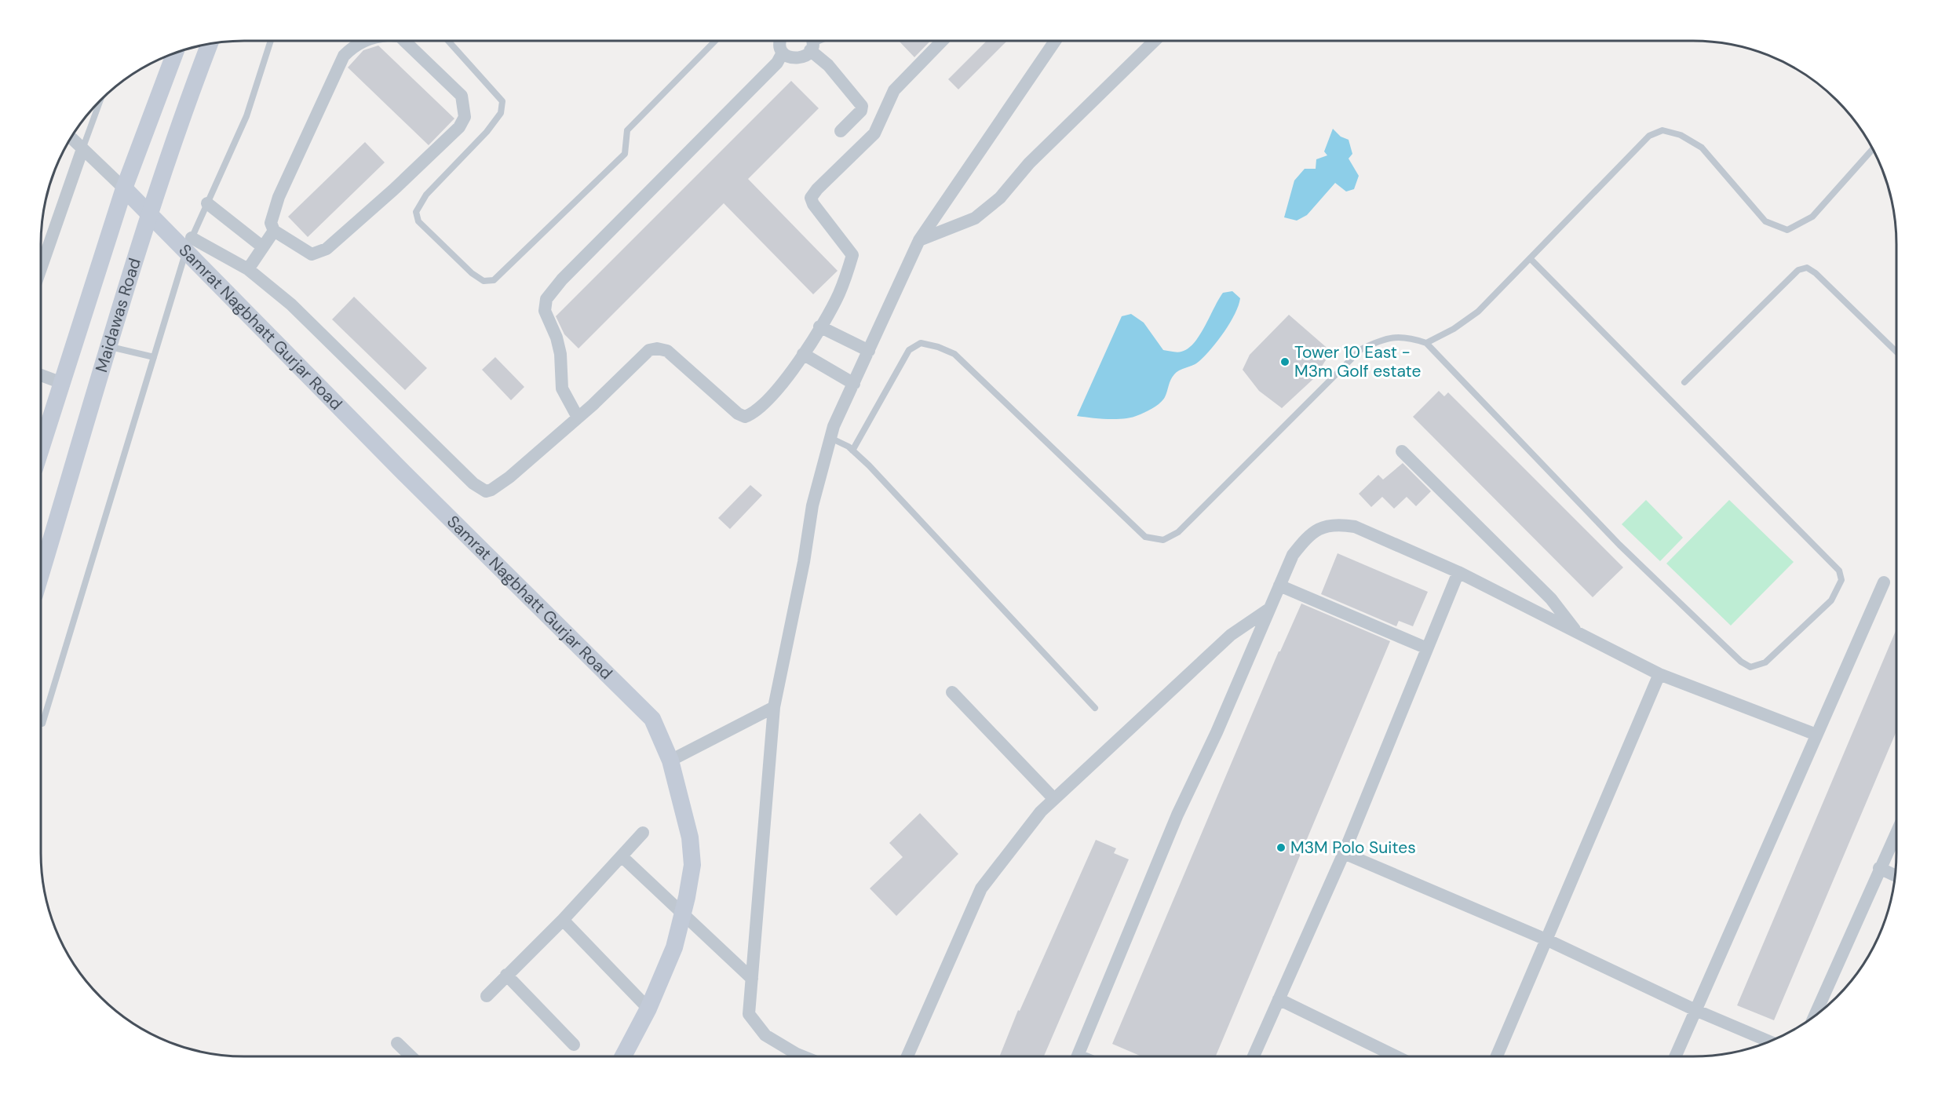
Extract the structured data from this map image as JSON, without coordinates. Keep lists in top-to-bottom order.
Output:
{
  "streets": {
    "street": ["Maidawas Road", "Samrat Nagbhatt Gurjar Road"]
  },
  "crossings": [
    ["Maidawas Road", "Samrat Nagbhatt Gurjar Road"]
  ],
  "places": ["Tower 10 East - M3m Golf estate", "M3M Polo Suites"]
}
